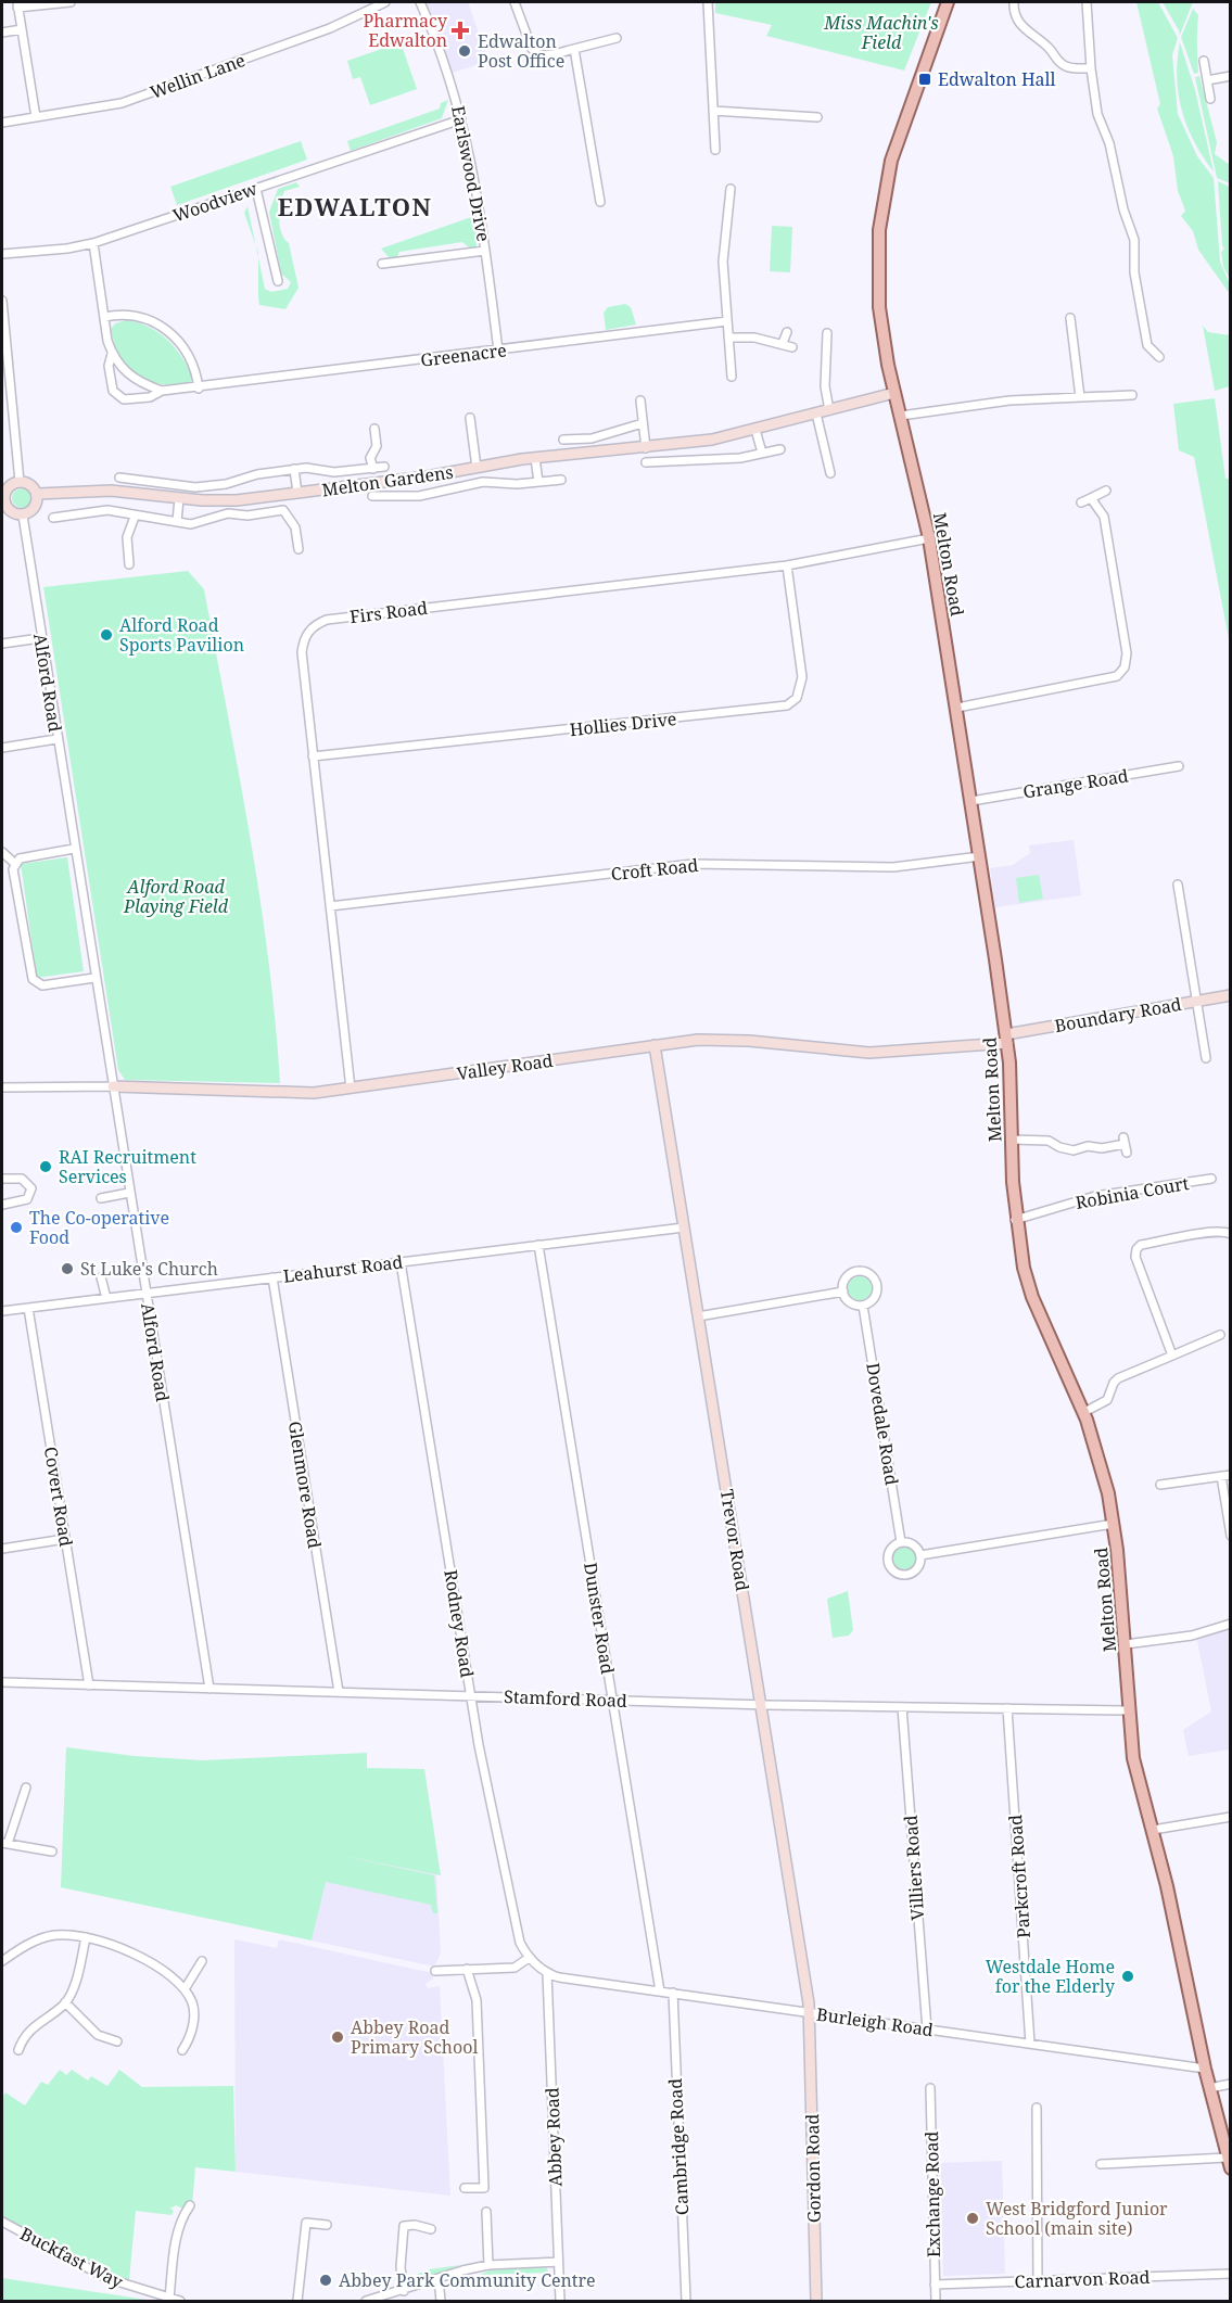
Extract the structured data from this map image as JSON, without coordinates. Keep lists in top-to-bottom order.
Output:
{
  "streets": {
    "main road": ["Melton Road"],
    "street": [
      "Wellin Lane",
      "Earlswood Drive",
      "Woodview",
      "Greenacre",
      "Melton Gardens",
      "Firs Road",
      "Alford Road",
      "Hollies Drive",
      "Grange Road",
      "Croft Road",
      "Boundary Road",
      "Valley Road",
      "Robinia Court",
      "Leahurst Road",
      "Dovedale Road",
      "Glenmore Road",
      "Covert Road",
      "Trevor Road",
      "Dunster Road",
      "Rodney Road",
      "Stamford Road",
      "Villiers Road",
      "Parkcroft Road",
      "Burleigh Road",
      "Abbey Road",
      "Cambridge Road",
      "Gordon Road",
      "Exchange Road",
      "Buckfast Way",
      "Carnarvon Road"
    ]
  },
  "crossings": [
    ["Earlswood Drive", "Woodview"],
    ["Earlswood Drive", "Greenacre"],
    ["Woodview", "Greenacre"],
    ["Melton Gardens", "Melton Road"],
    ["Melton Gardens", "Alford Road"],
    ["Melton Road", "Firs Road"],
    ["Melton Road", "Grange Road"],
    ["Melton Road", "Croft Road"],
    ["Melton Road", "Boundary Road"],
    ["Melton Road", "Valley Road"],
    ["Melton Road", "Robinia Court"],
    ["Melton Road", "Stamford Road"],
    ["Melton Road", "Burleigh Road"],
    ["Firs Road", "Hollies Drive"],
    ["Firs Road", "Croft Road"],
    ["Firs Road", "Valley Road"],
    ["Alford Road", "Valley Road"],
    ["Alford Road", "Leahurst Road"],
    ["Alford Road", "Stamford Road"],
    ["Boundary Road", "Valley Road"],
    ["Valley Road", "Trevor Road"],
    ["Leahurst Road", "Glenmore Road"],
    ["Leahurst Road", "Covert Road"],
    ["Leahurst Road", "Trevor Road"],
    ["Leahurst Road", "Dunster Road"],
    ["Leahurst Road", "Rodney Road"],
    ["Glenmore Road", "Stamford Road"],
    ["Covert Road", "Stamford Road"],
    ["Trevor Road", "Stamford Road"],
    ["Trevor Road", "Burleigh Road"],
    ["Trevor Road", "Gordon Road"],
    ["Dunster Road", "Stamford Road"],
    ["Dunster Road", "Burleigh Road"],
    ["Rodney Road", "Stamford Road"],
    ["Rodney Road", "Burleigh Road"],
    ["Rodney Road", "Abbey Road"],
    ["Stamford Road", "Villiers Road"],
    ["Stamford Road", "Parkcroft Road"],
    ["Villiers Road", "Burleigh Road"],
    ["Parkcroft Road", "Burleigh Road"],
    ["Burleigh Road", "Abbey Road"],
    ["Burleigh Road", "Cambridge Road"],
    ["Exchange Road", "Carnarvon Road"]
  ],
  "districts": ["EDWALTON"],
  "parks": ["Miss Machin's Field", "Alford Road Playing Field"],
  "places": {
    "health": ["Pharmacy Edwalton"],
    "other": [
      "Edwalton Post Office",
      "Alford Road Sports Pavilion",
      "RAI Recruitment Services",
      "The Co-operative Food",
      "St Luke's Church",
      "Westdale Home for the Elderly",
      "Abbey Road Primary School",
      "West Bridgford Junior School (main site)",
      "Abbey Park Community Centre"
    ],
    "transit": ["Edwalton Hall"]
  }
}
